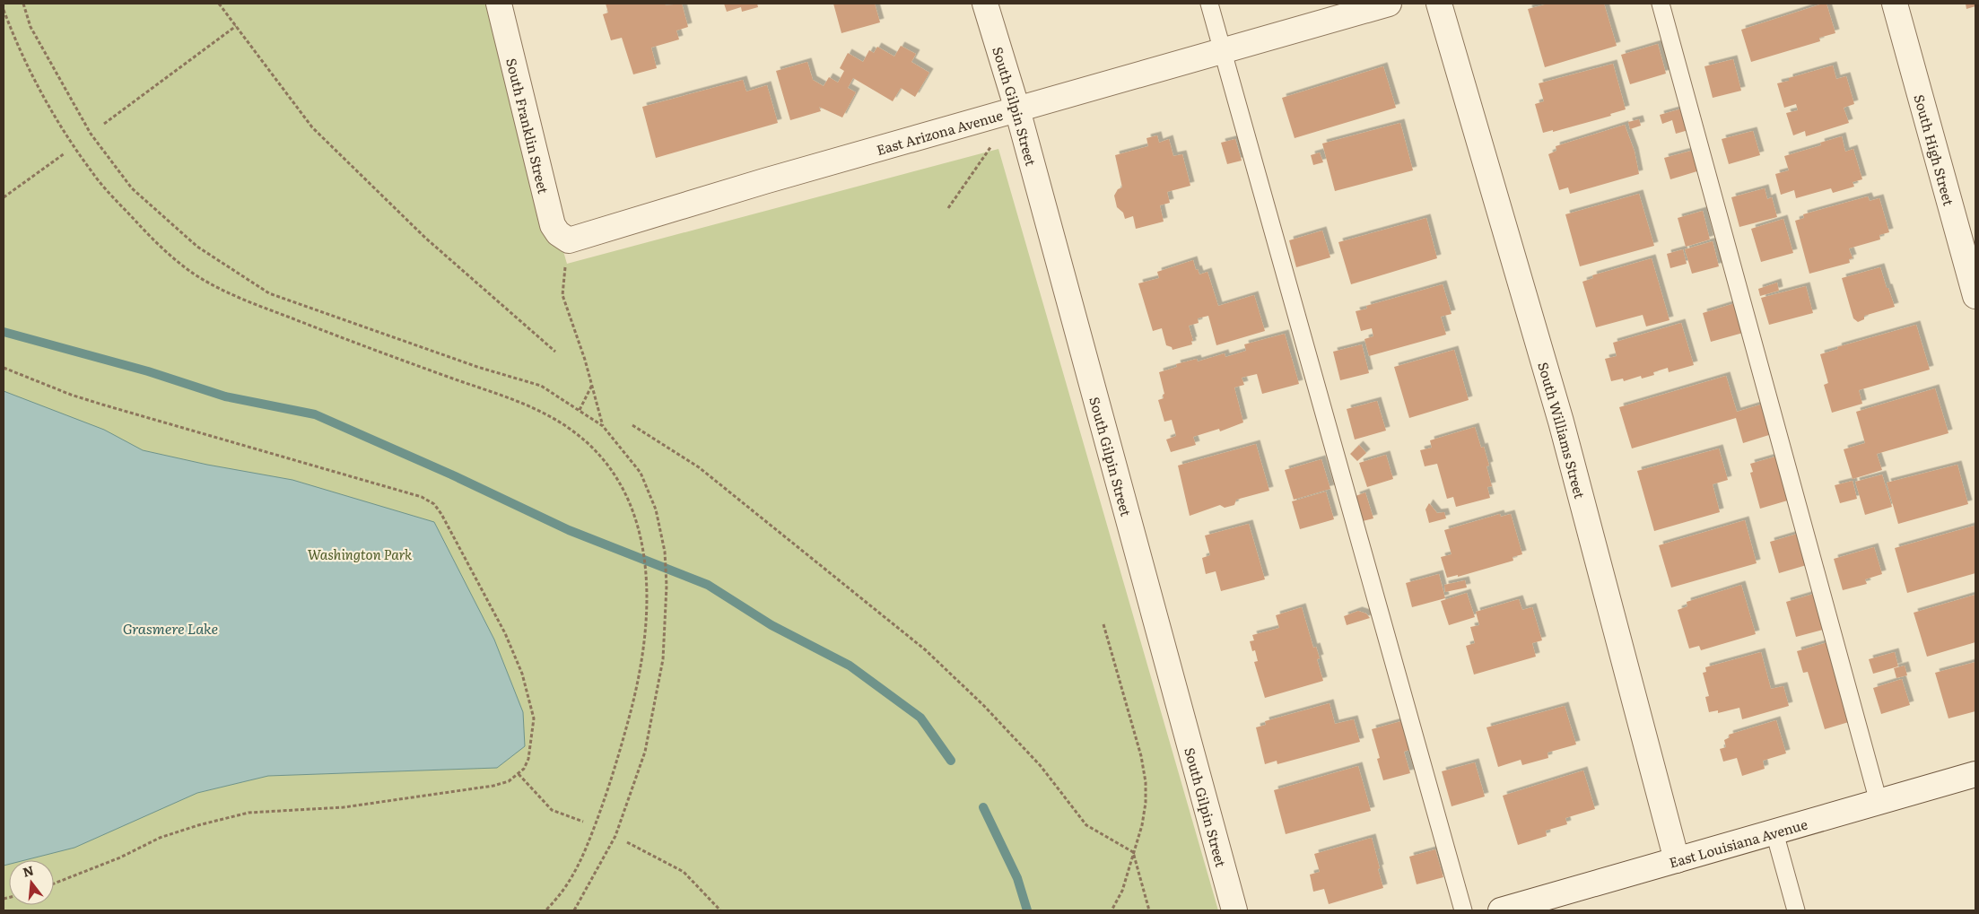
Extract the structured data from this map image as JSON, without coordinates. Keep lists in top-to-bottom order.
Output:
{
  "streets": {
    "street": [
      "South Gilpin Street",
      "South Franklin Street",
      "East Arizona Avenue",
      "South High Street",
      "South Williams Street",
      "East Louisiana Avenue"
    ]
  },
  "crossings": [
    ["South Gilpin Street", "East Arizona Avenue"],
    ["South Franklin Street", "East Arizona Avenue"],
    ["South Williams Street", "East Louisiana Avenue"]
  ],
  "water": ["Grasmere Lake"],
  "parks": ["Washington Park"],
  "north": "top"
}
